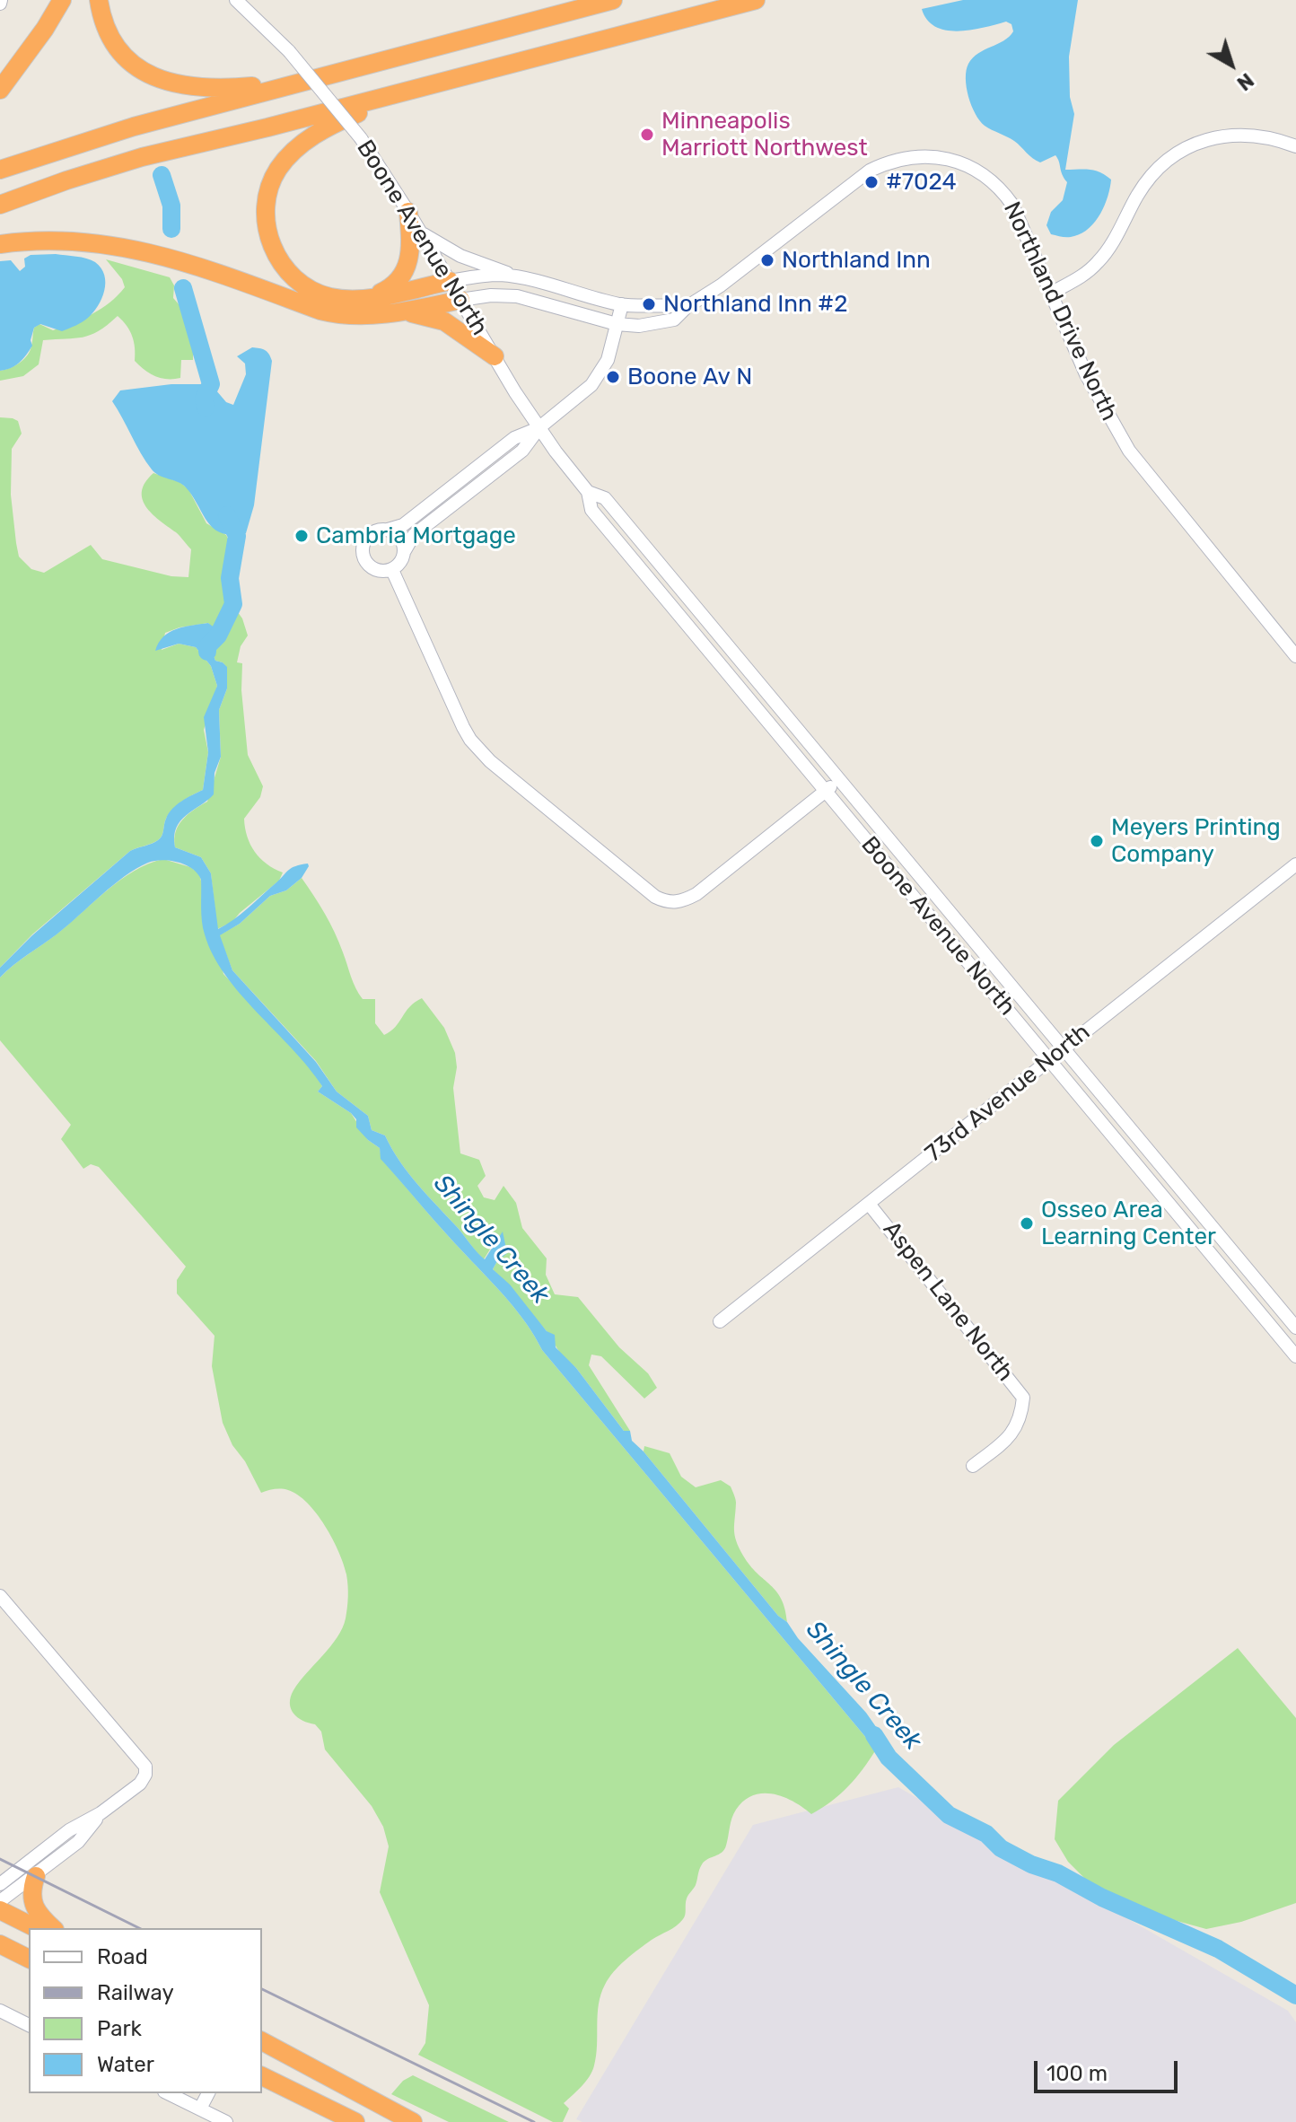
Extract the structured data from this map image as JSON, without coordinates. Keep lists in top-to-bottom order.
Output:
{
  "streets": {
    "street": [
      "Boone Avenue North",
      "Northland Drive North",
      "73rd Avenue North",
      "Aspen Lane North"
    ]
  },
  "crossings": [
    ["Boone Avenue North", "Northland Drive North"],
    ["Boone Avenue North", "73rd Avenue North"],
    ["73rd Avenue North", "Aspen Lane North"]
  ],
  "water": ["Shingle Creek"],
  "places": [
    "Minneapolis Marriott Northwest",
    "#7024",
    "Northland Inn",
    "Northland Inn #2",
    "Boone Av N",
    "Cambria Mortgage",
    "Meyers Printing Company",
    "Osseo Area Learning Center"
  ],
  "legend": [
    "Road",
    "Railway",
    "Park",
    "Water"
  ],
  "scale_bar": "100 m",
  "north": "bottom right"
}
